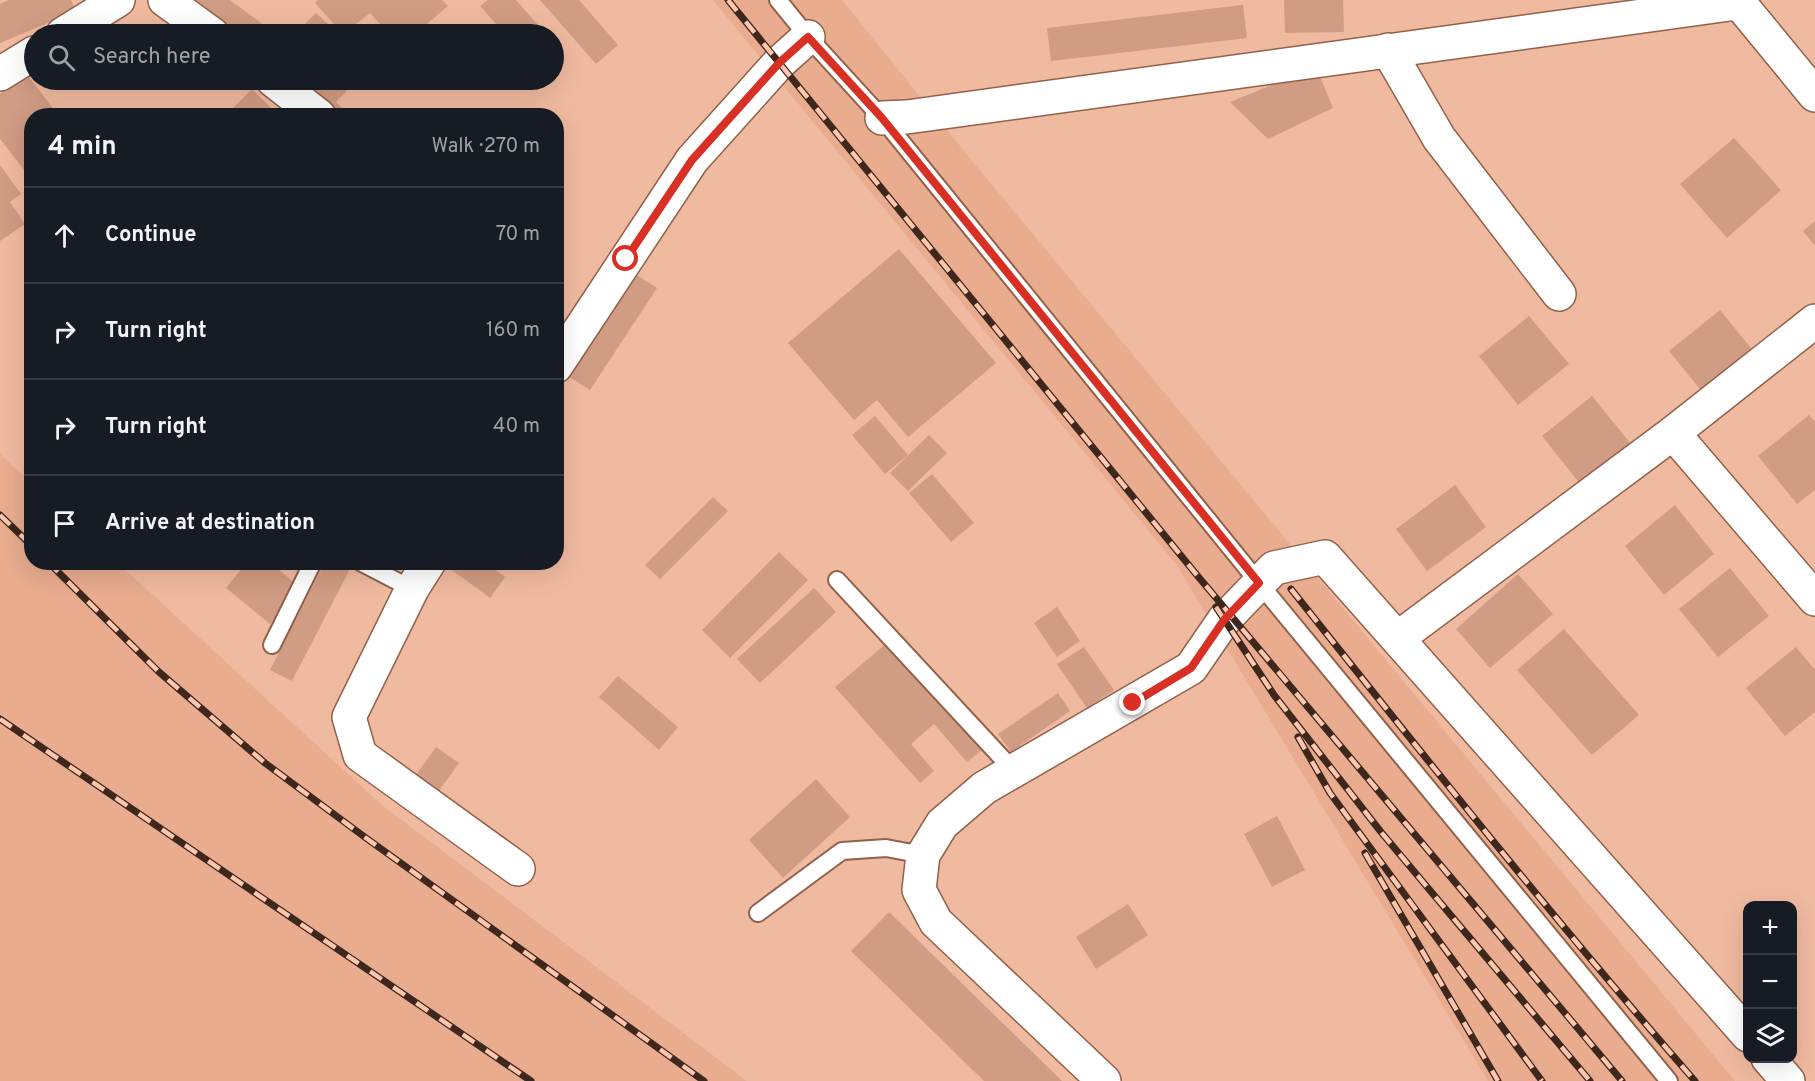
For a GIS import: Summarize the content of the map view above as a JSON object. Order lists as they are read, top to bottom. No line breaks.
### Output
{"page":{"search":"Search here","heading":["4 min","Walk · 270 m"],"list":[["Continue","70 m"],["Turn right","160 m"],["Turn right","40 m"],"Arrive at destination"],"map_buttons":["+","−"]}}
